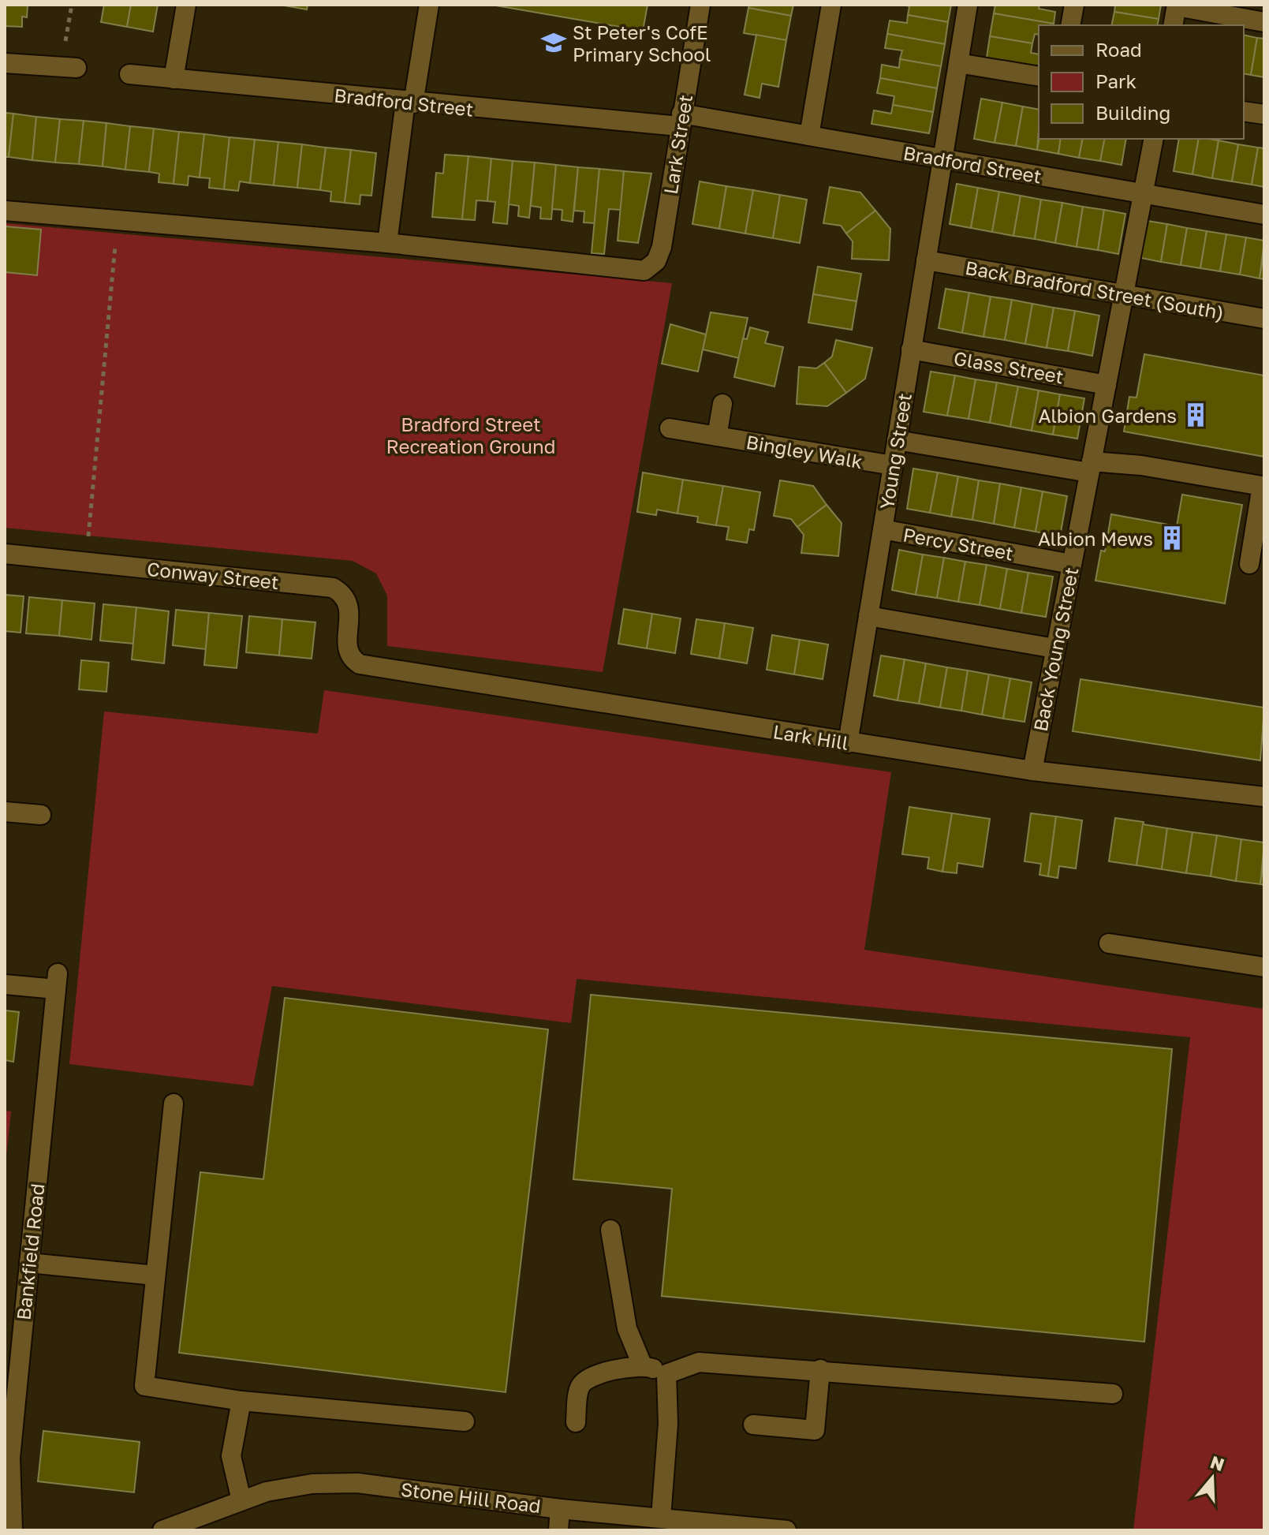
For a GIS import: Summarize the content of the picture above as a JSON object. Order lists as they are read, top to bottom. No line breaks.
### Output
{"streets":{"street":["Bradford Street","Lark Street","Back Bradford Street (South)","Glass Street","Bingley Walk","Young Street","Percy Street","Conway Street","Back Young Street","Lark Hill","Bankfield Road","Stone Hill Road"]},"crossings":[["Bradford Street","Lark Street"],["Bradford Street","Young Street"],["Bradford Street","Back Young Street"],["Back Bradford Street (South)","Young Street"],["Back Bradford Street (South)","Back Young Street"],["Glass Street","Young Street"],["Glass Street","Back Young Street"],["Bingley Walk","Young Street"],["Young Street","Percy Street"],["Young Street","Lark Hill"],["Percy Street","Back Young Street"],["Conway Street","Lark Hill"],["Back Young Street","Lark Hill"]],"parks":["Bradford Street Recreation Ground"],"places":{"school or university":["St Peter's CofE Primary School"],"building":["Albion Gardens","Albion Mews"]},"legend":["Road","Park","Building"],"north":"top"}
